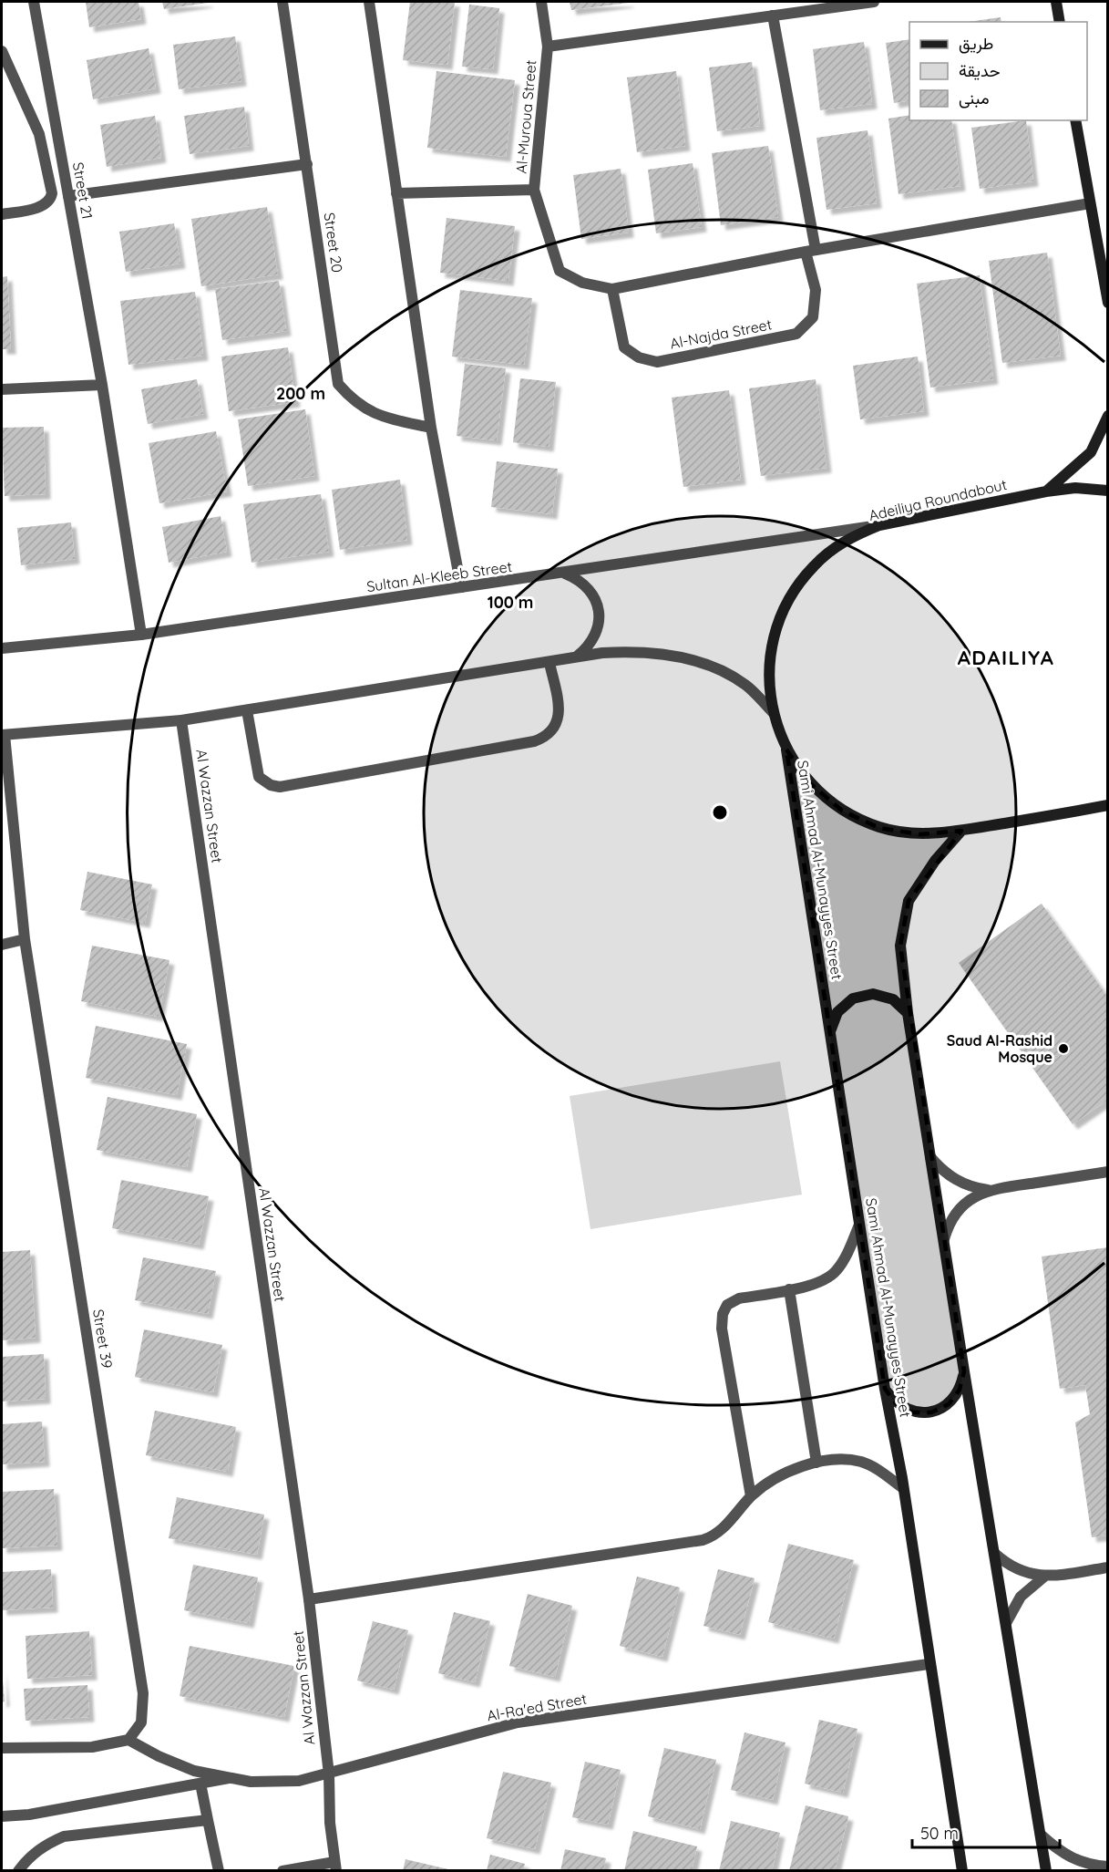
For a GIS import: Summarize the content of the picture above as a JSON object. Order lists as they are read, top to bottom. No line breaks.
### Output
{"streets":{"main road":["Adeiliya Roundabout","Sami Ahmad Al-Munayyes Street"],"street":["Al-Muroua Street","Street 21","Street 20","Al-Najda Street","Sultan Al-Kleeb Street","Al Wazzan Street","Street 39","Al-Ra'ed Street"]},"crossings":[["Al-Muroua Street","Al-Najda Street"],["Street 21","Sultan Al-Kleeb Street"],["Adeiliya Roundabout","Sultan Al-Kleeb Street"],["Adeiliya Roundabout","Sami Ahmad Al-Munayyes Street"],["Al Wazzan Street","Al-Ra'ed Street"],["Sami Ahmad Al-Munayyes Street","Al-Ra'ed Street"],["Street 39","Al-Ra'ed Street"]],"districts":["ADAILIYA"],"places":["Saud Al-Rashid Mosque"],"legend":["طريق","حديقة","مبنى"],"scale_bar":"50 m","rings":["200 m","100 m"]}
